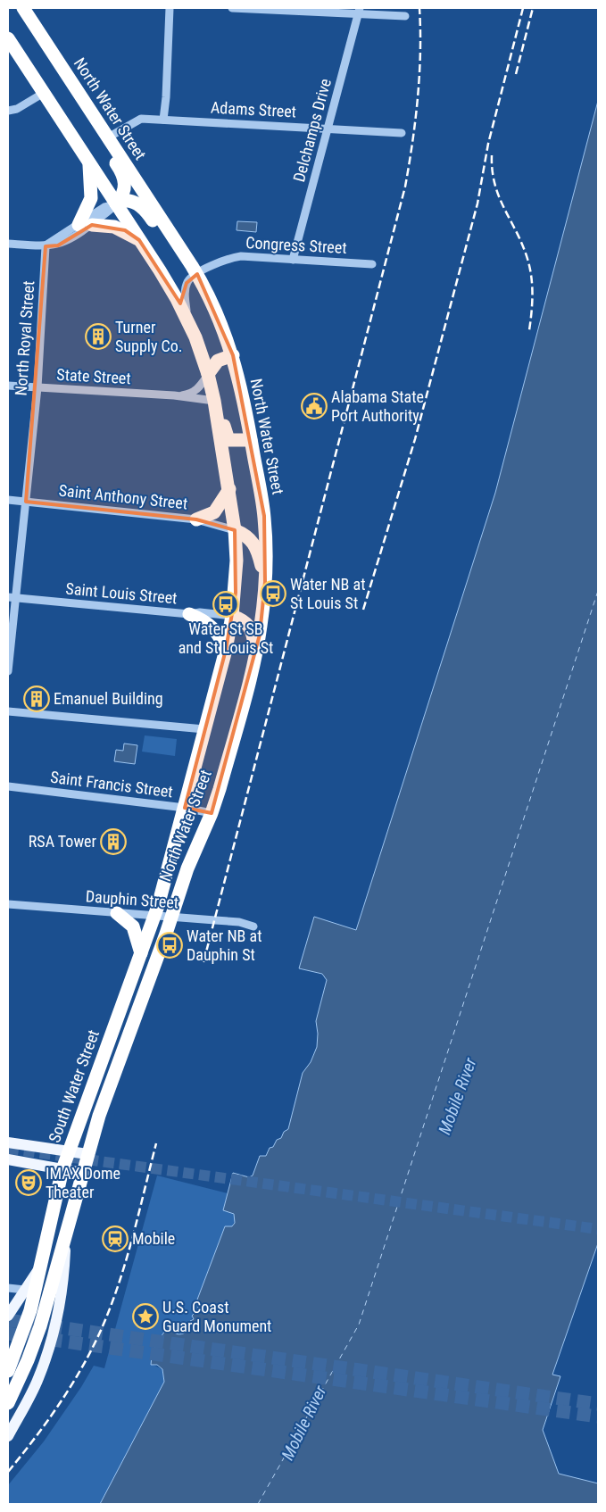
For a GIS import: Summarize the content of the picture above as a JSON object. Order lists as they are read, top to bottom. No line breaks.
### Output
{"streets":{"highway":["North Water Street","South Water Street"],"street":["Adams Street","Delchamps Drive","Congress Street","North Royal Street","State Street","Saint Anthony Street","Saint Louis Street","Saint Francis Street","Dauphin Street"]},"crossings":[["North Water Street","Adams Street"],["North Water Street","Congress Street"],["North Water Street","State Street"],["North Water Street","Saint Anthony Street"],["North Water Street","Saint Louis Street"],["North Water Street","Saint Francis Street"],["North Water Street","Dauphin Street"],["North Water Street","South Water Street"],["Adams Street","Delchamps Drive"],["Delchamps Drive","Congress Street"],["North Royal Street","State Street"],["North Royal Street","Saint Anthony Street"],["North Royal Street","Saint Louis Street"],["Dauphin Street","South Water Street"]],"water":["Mobile River"],"places":{"building":["Turner Supply Co.","Emanuel Building","RSA Tower"],"public building":["Alabama State Port Authority"],"bus stop":["Water NB at St Louis St","Water St SB and St Louis St","Water NB at Dauphin St"],"theatre":["IMAX Dome Theater"],"station":["Mobile"],"place":["U.S. Coast Guard Monument"]}}
